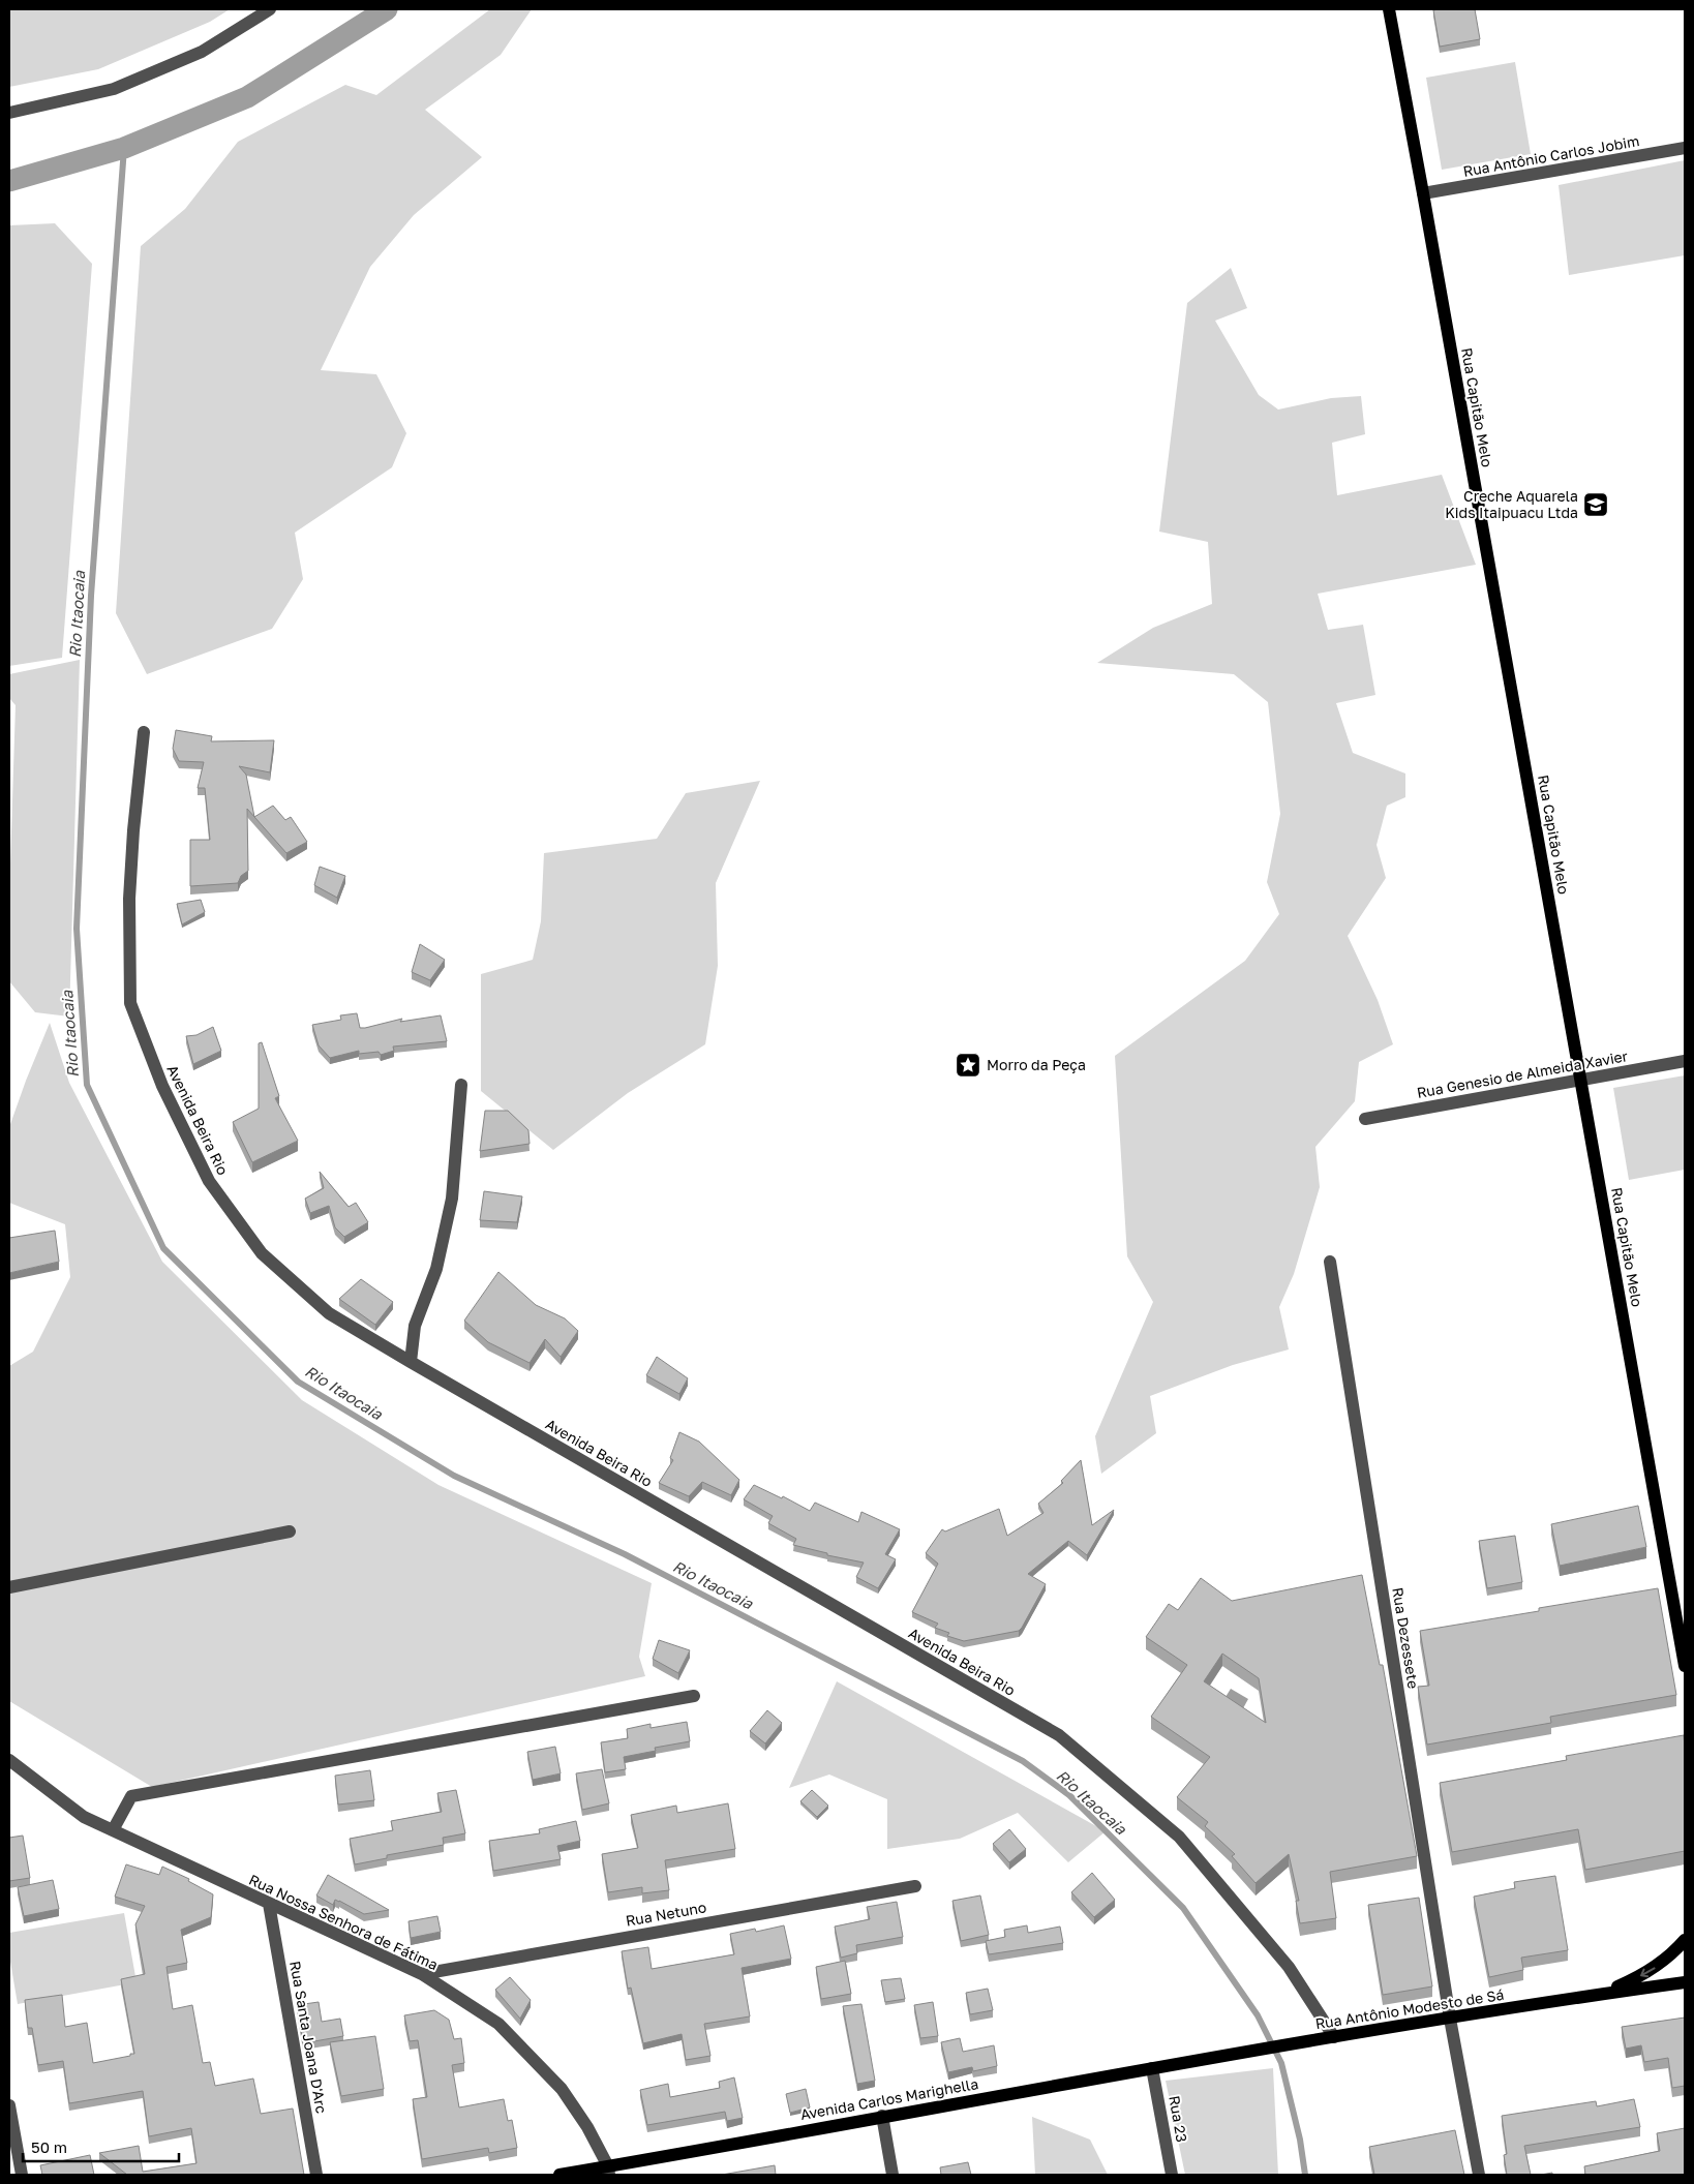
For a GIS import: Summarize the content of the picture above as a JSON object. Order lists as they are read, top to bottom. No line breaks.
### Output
{"streets":{"main road":["Rua Capitão Melo","Rua Antônio Modesto de Sá","Avenida Carlos Marighella"],"street":["Rua Antônio Carlos Jobim","Rua Genesio de Almeida Xavier","Avenida Beira Rio","Rua Dezessete","Rua Netuno","Rua Nossa Senhora de Fátima","Rua Santa Joana D'Arc","Rua 23"]},"crossings":[["Rua Antônio Carlos Jobim","Rua Capitão Melo"],["Rua Capitão Melo","Rua Genesio de Almeida Xavier"],["Avenida Beira Rio","Rua Antônio Modesto de Sá"],["Rua Dezessete","Rua Antônio Modesto de Sá"],["Rua Netuno","Rua Nossa Senhora de Fátima"],["Rua Nossa Senhora de Fátima","Rua Santa Joana D'Arc"],["Rua Nossa Senhora de Fátima","Avenida Carlos Marighella"],["Rua Antônio Modesto de Sá","Avenida Carlos Marighella"],["Avenida Carlos Marighella","Rua 23"]],"water":["Rio Itaocaia"],"places":{"school or university":["Creche Aquarela Kids Itaipuacu Ltda"],"place":["Morro da Peça"]},"scale_bar":"50 m"}
